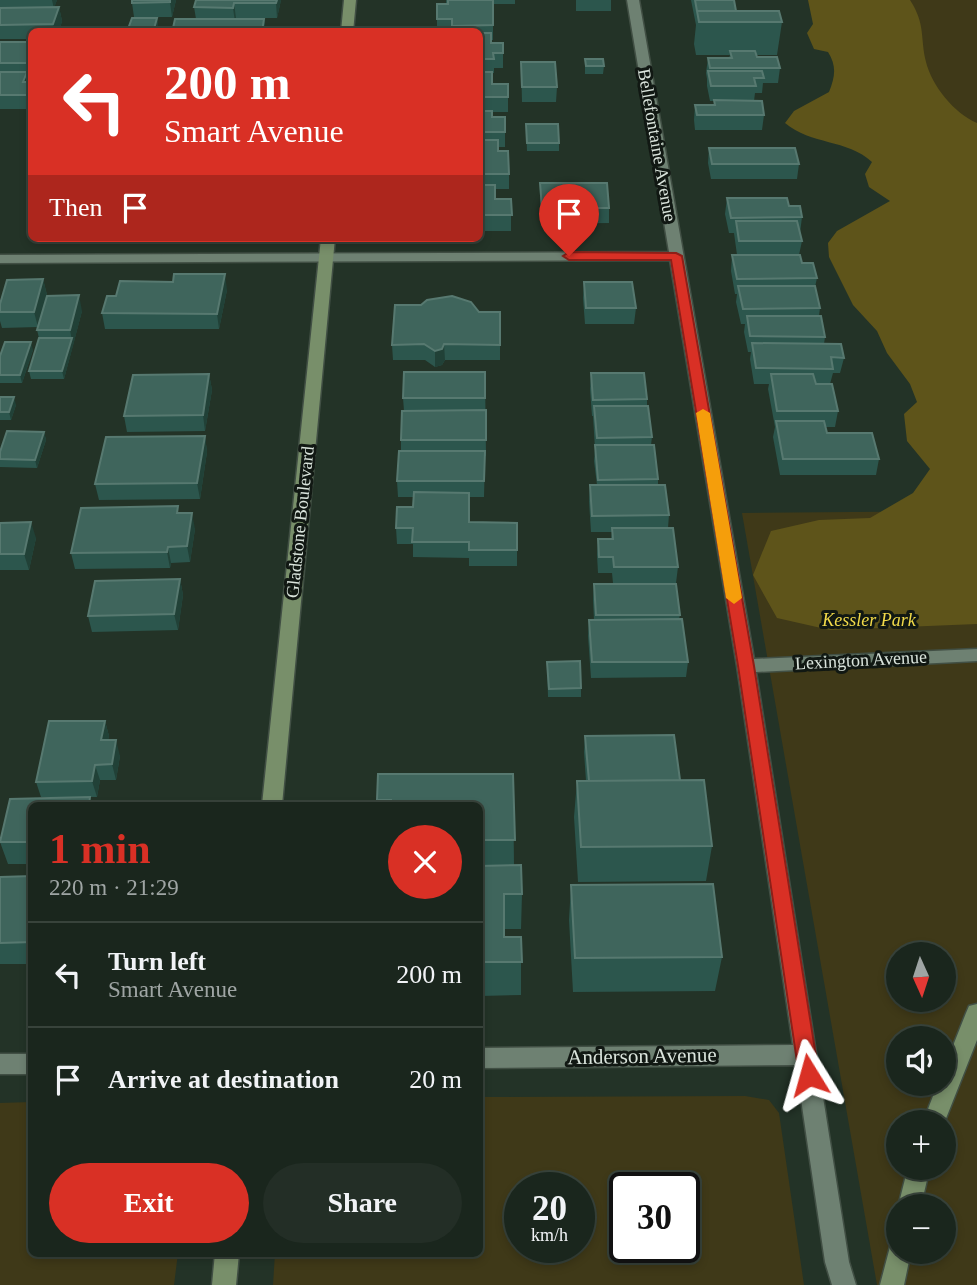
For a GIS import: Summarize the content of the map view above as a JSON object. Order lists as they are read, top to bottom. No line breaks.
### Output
{"streets":{"street":["Bellefontaine Avenue","Gladstone Boulevard","Lexington Avenue","Anderson Avenue"]},"crossings":[["Bellefontaine Avenue","Lexington Avenue"],["Bellefontaine Avenue","Anderson Avenue"]],"parks":["Kessler Park"],"north":"bottom","page":{"turn":["200 m","Smart Avenue"],"then":"Then","heading":["1 min","220 m · 21:29"],"list":[{"name":"Turn left","note":"Smart Avenue","value":"200 m"},{"name":"Arrive at destination","value":"20 m"}],"map_buttons":["+","−"],"buttons":["Exit","Share"],"speed":"20 km/h","limit":"30"}}
